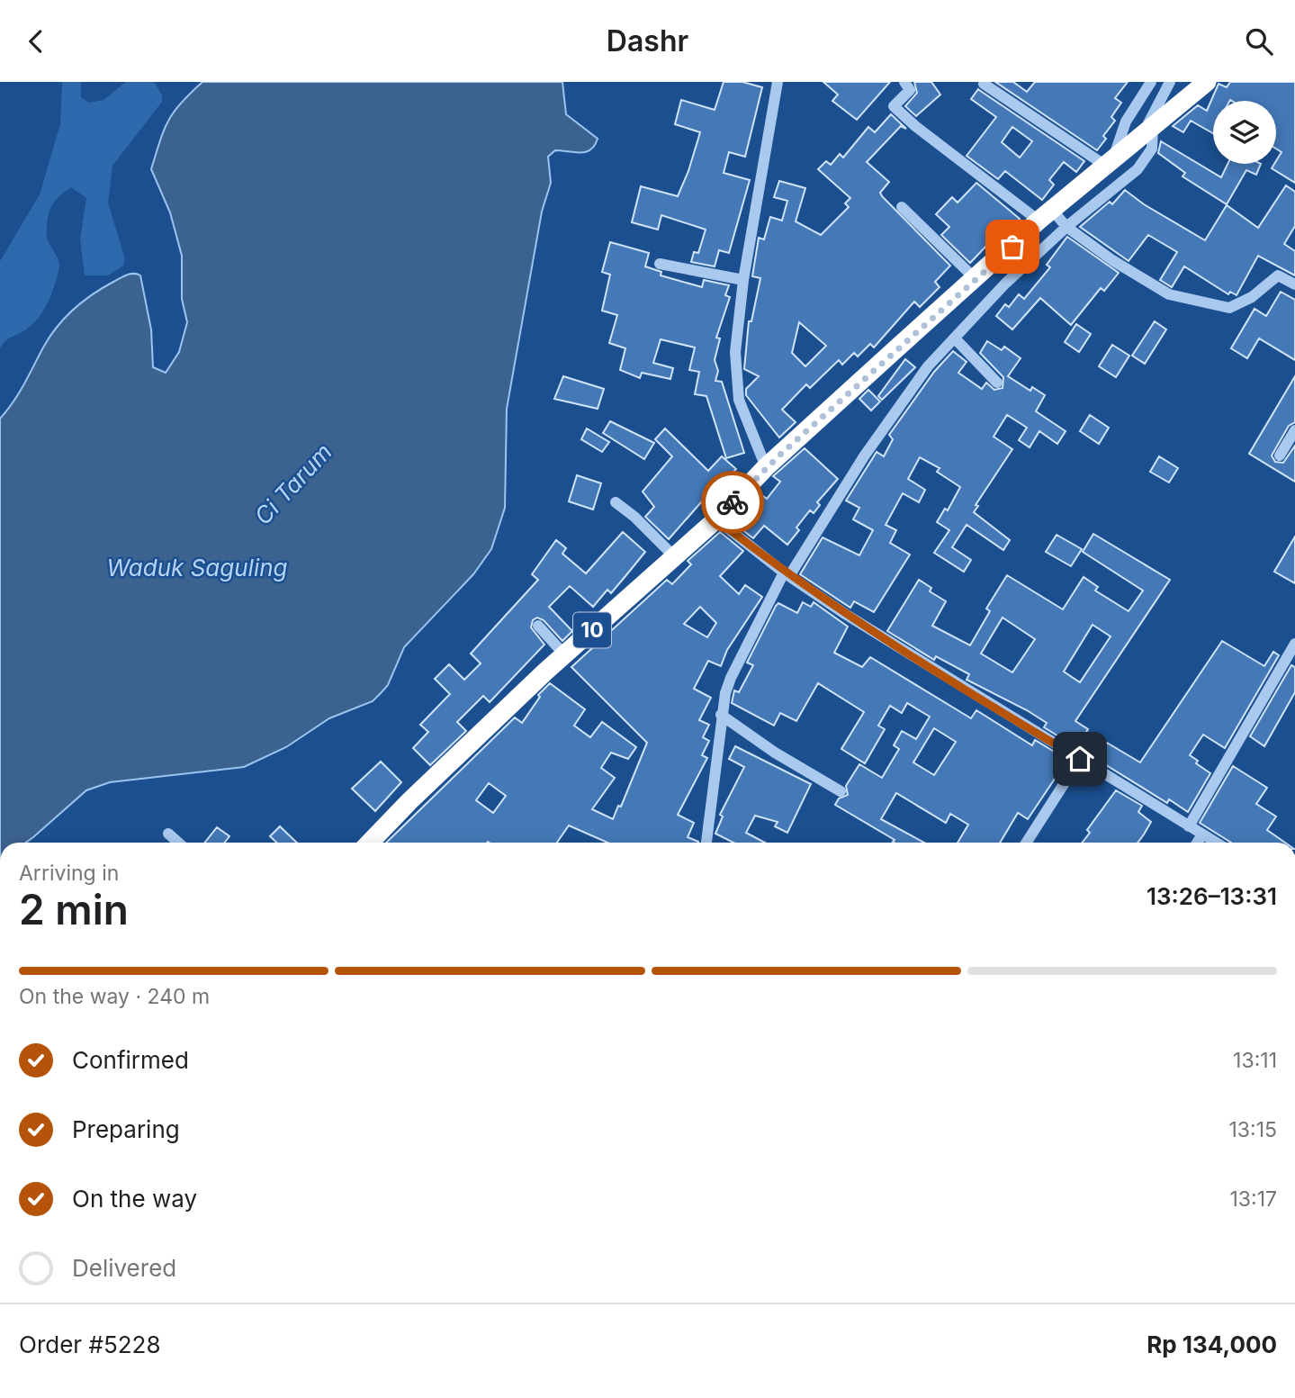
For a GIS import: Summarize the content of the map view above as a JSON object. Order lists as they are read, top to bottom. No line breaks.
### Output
{"streets":{"highway":["10"]},"water":["Ci Tarum","Waduk Saguling"],"page":{"header":"Dashr","heading":["2 min","Arriving in","13:26–13:31"],"panel":["Order #5228","Rp 134,000"],"bar":"On the way · 240 m","list":[["Confirmed","13:11"],["Preparing","13:15"],["On the way","13:17"],"Delivered"]}}
